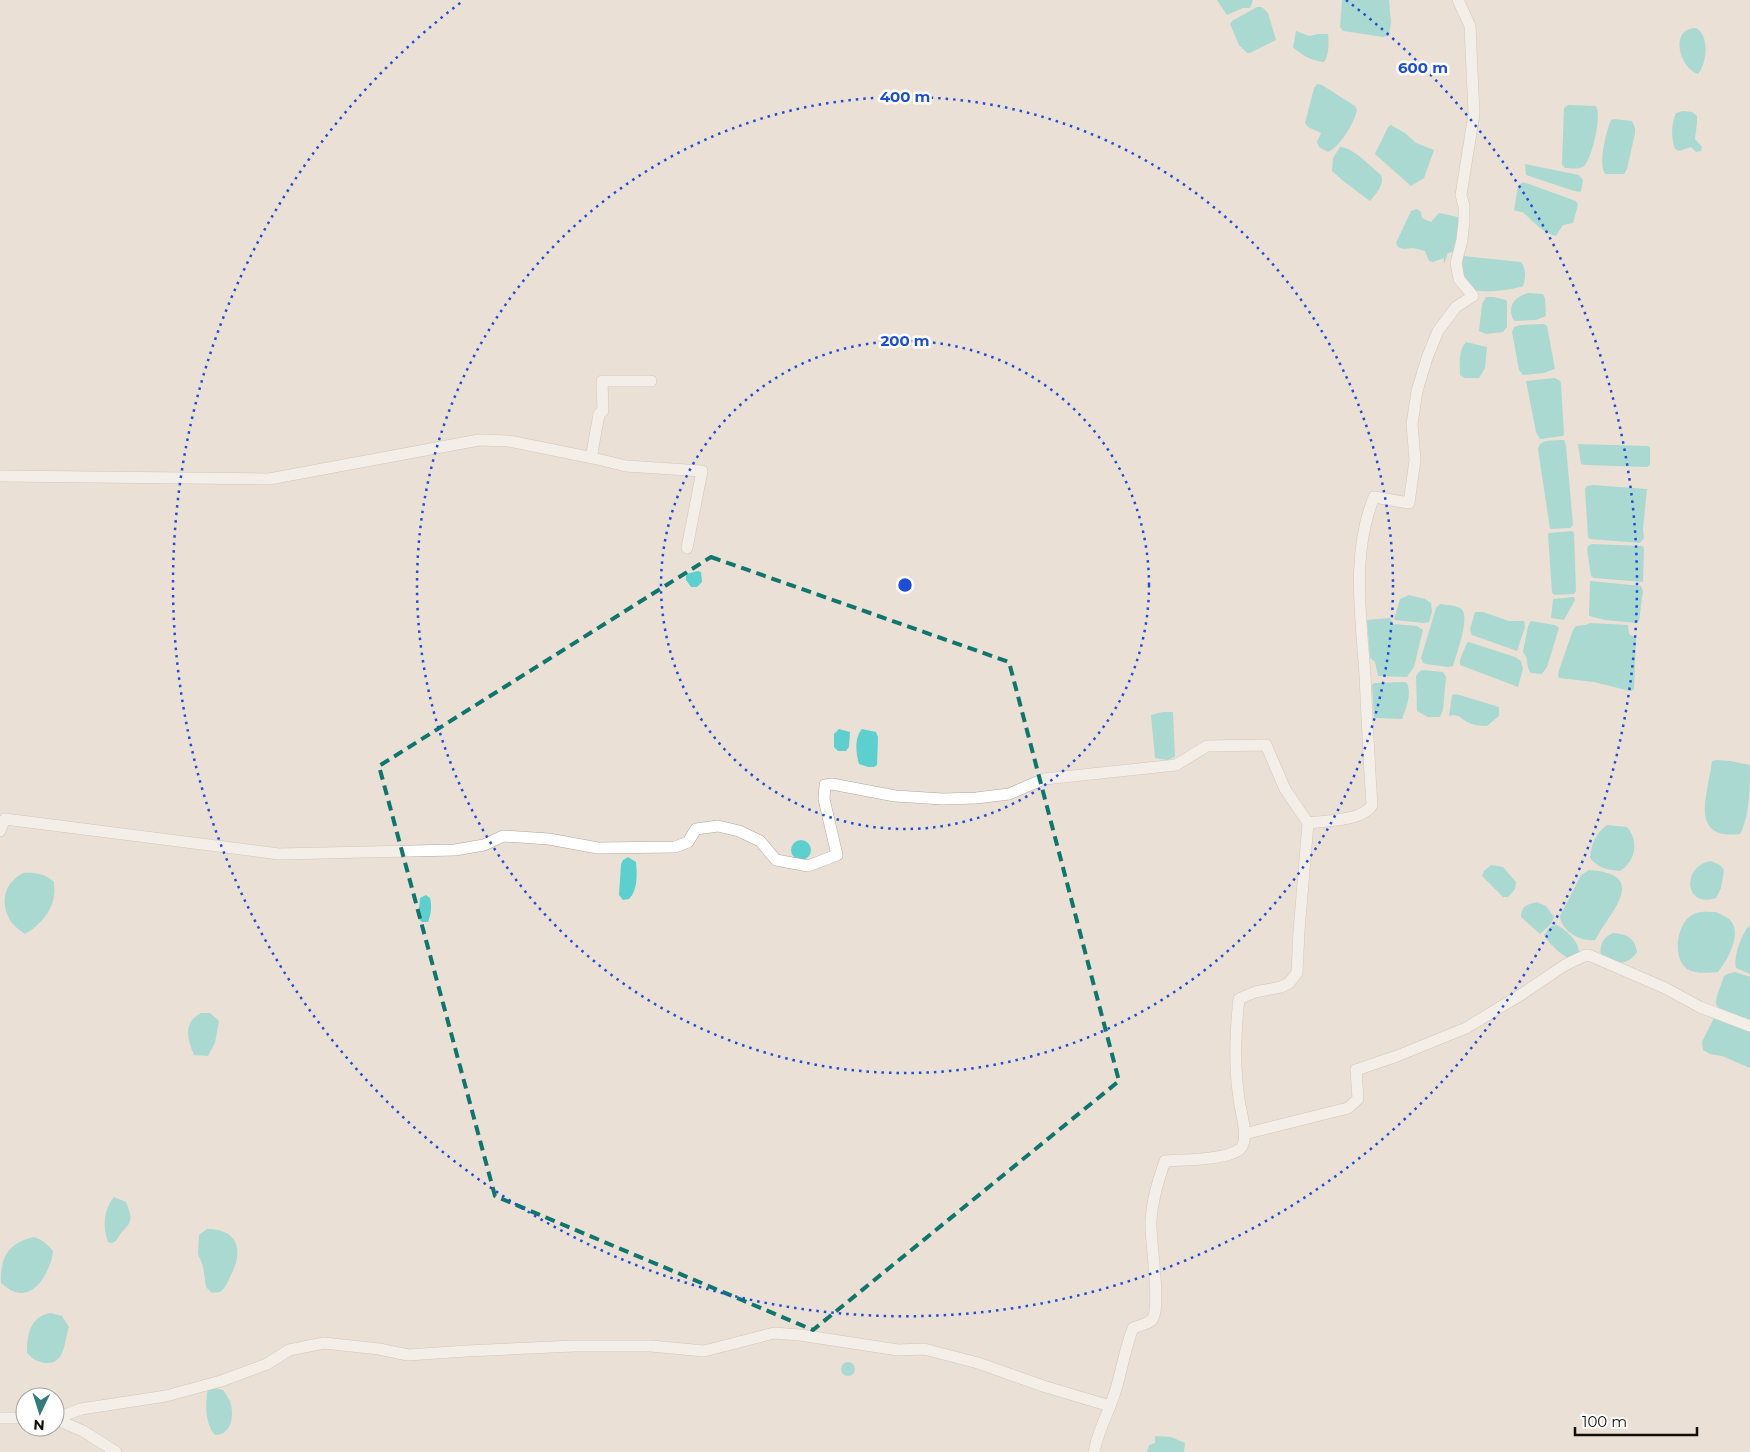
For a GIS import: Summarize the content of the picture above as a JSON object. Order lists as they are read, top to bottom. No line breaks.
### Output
{"scale_bar":"100 m","north":"bottom","rings":["600 m","400 m","200 m"]}
